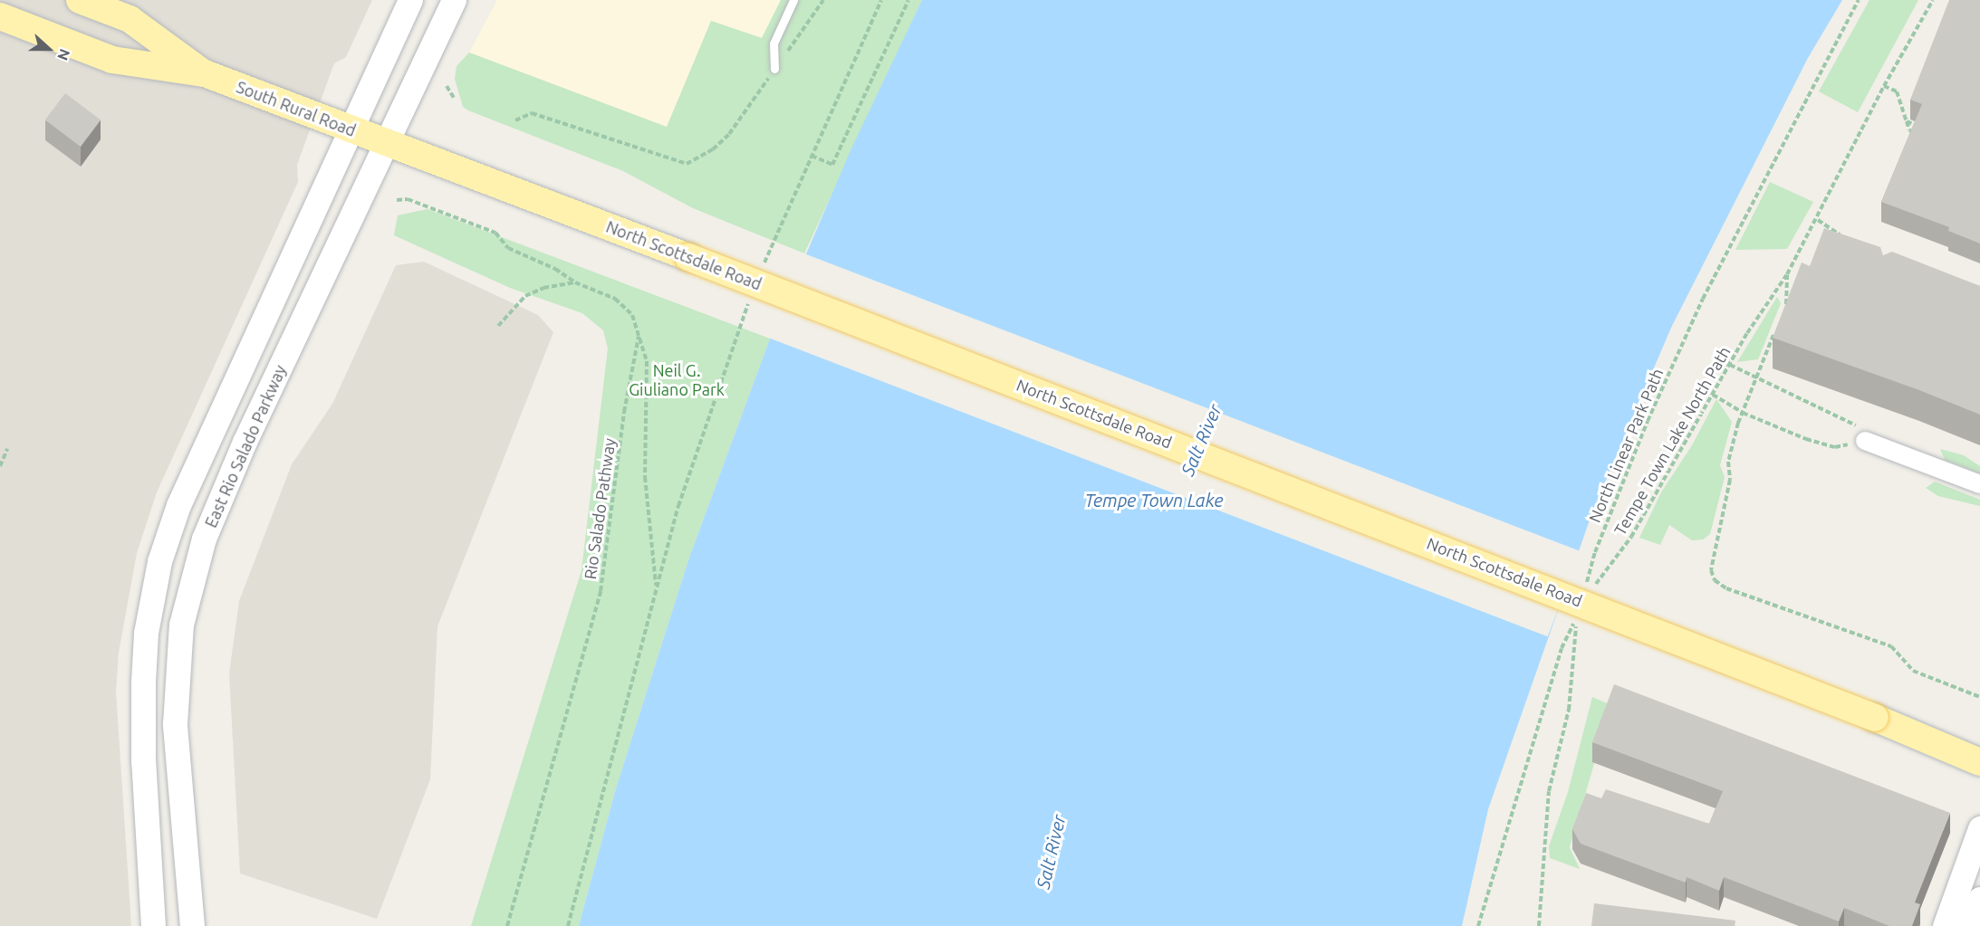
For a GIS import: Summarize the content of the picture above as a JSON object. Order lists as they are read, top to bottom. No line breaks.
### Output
{"streets":{"main road":["South Rural Road","North Scottsdale Road","East Rio Salado Parkway"],"path":["Tempe Town Lake North Path","North Linear Park Path","Rio Salado Pathway"]},"crossings":[["South Rural Road","North Scottsdale Road"],["South Rural Road","East Rio Salado Parkway"],["North Scottsdale Road","East Rio Salado Parkway"]],"water":["Salt River","Tempe Town Lake"],"parks":["Neil G. Giuliano Park"],"north":"right"}
